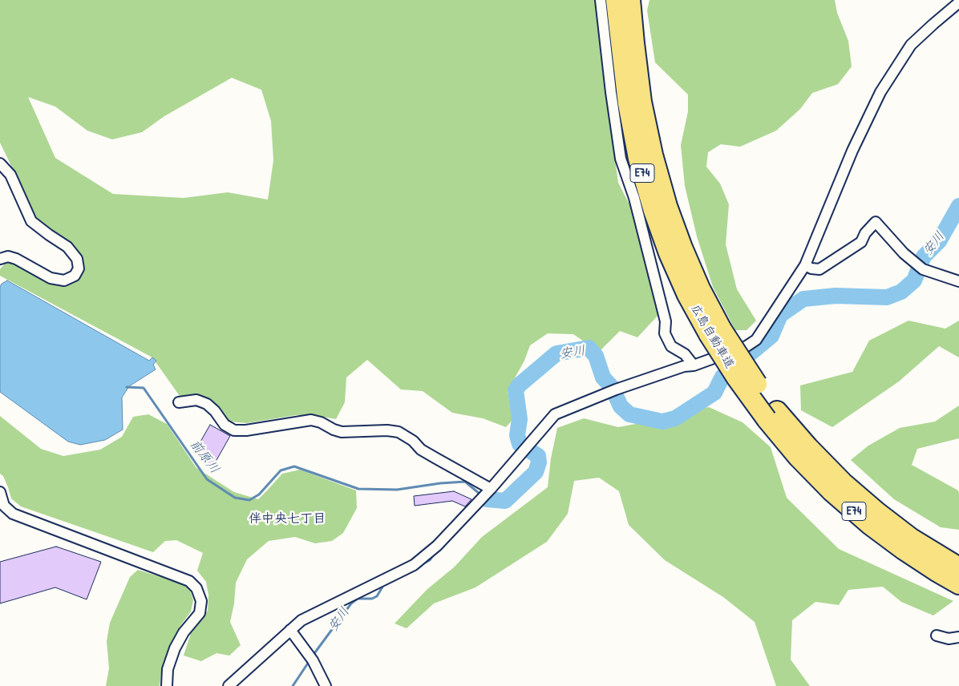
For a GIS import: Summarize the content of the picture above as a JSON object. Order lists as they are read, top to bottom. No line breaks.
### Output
{"streets":{"highway":["E74","広島自動車道"]},"districts":["伴中央七丁目"],"water":["安川","前原川"]}
